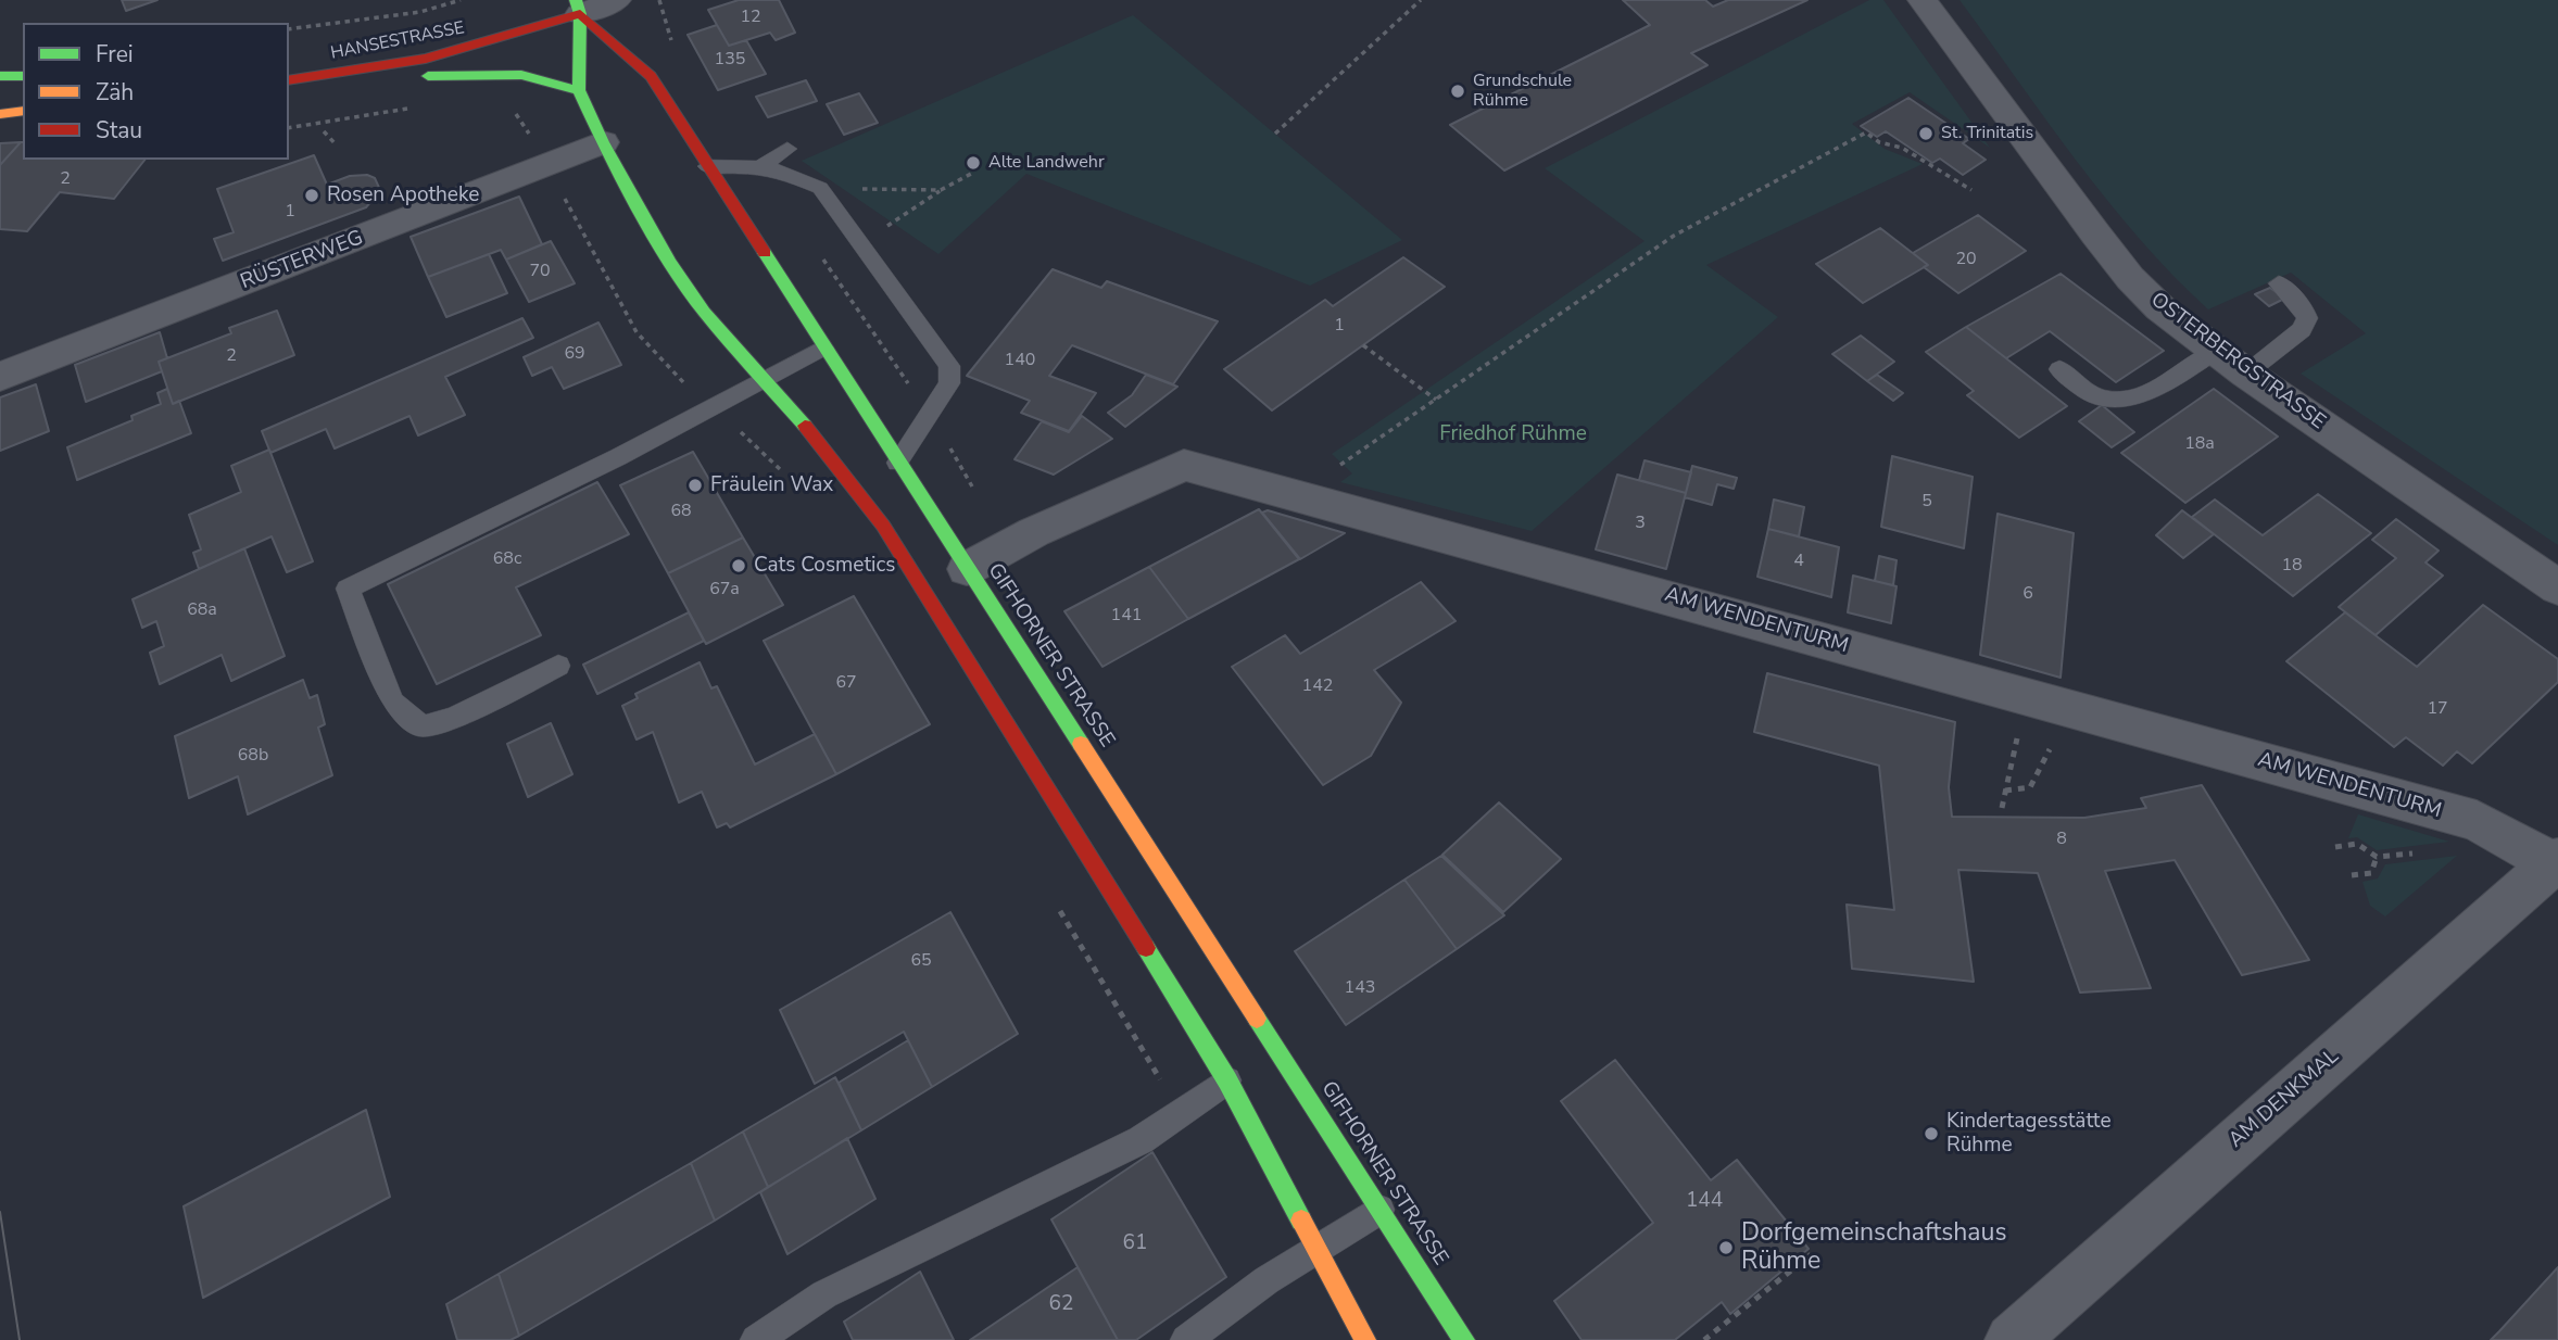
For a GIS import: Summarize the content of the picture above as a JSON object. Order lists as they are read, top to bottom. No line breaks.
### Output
{"streets":{"main road":["HANSESTRASSE","GIFHORNER STRASSE"],"street":["RÜSTERWEG","OSTERBERGSTRASSE","AM WENDENTURM","AM DENKMAL"]},"crossings":[["HANSESTRASSE","GIFHORNER STRASSE"],["AM WENDENTURM","GIFHORNER STRASSE"],["AM WENDENTURM","AM DENKMAL"]],"parks":["Friedhof Rühme"],"places":["Grundschule Rühme","St. Trinitatis","Alte Landwehr","Rosen Apotheke","Fräulein Wax","Cats Cosmetics","Kindertagesstätte Rühme","Dorfgemeinschaftshaus Rühme"],"house_numbers":["12","135","2","1","20","70","1","69","2","140","18a","5","68","3","68c","4","18","67a","6","68a","141","67","142","17","68b","8","65","143","144","61","62"],"legend":["Frei","Zäh","Stau"]}
